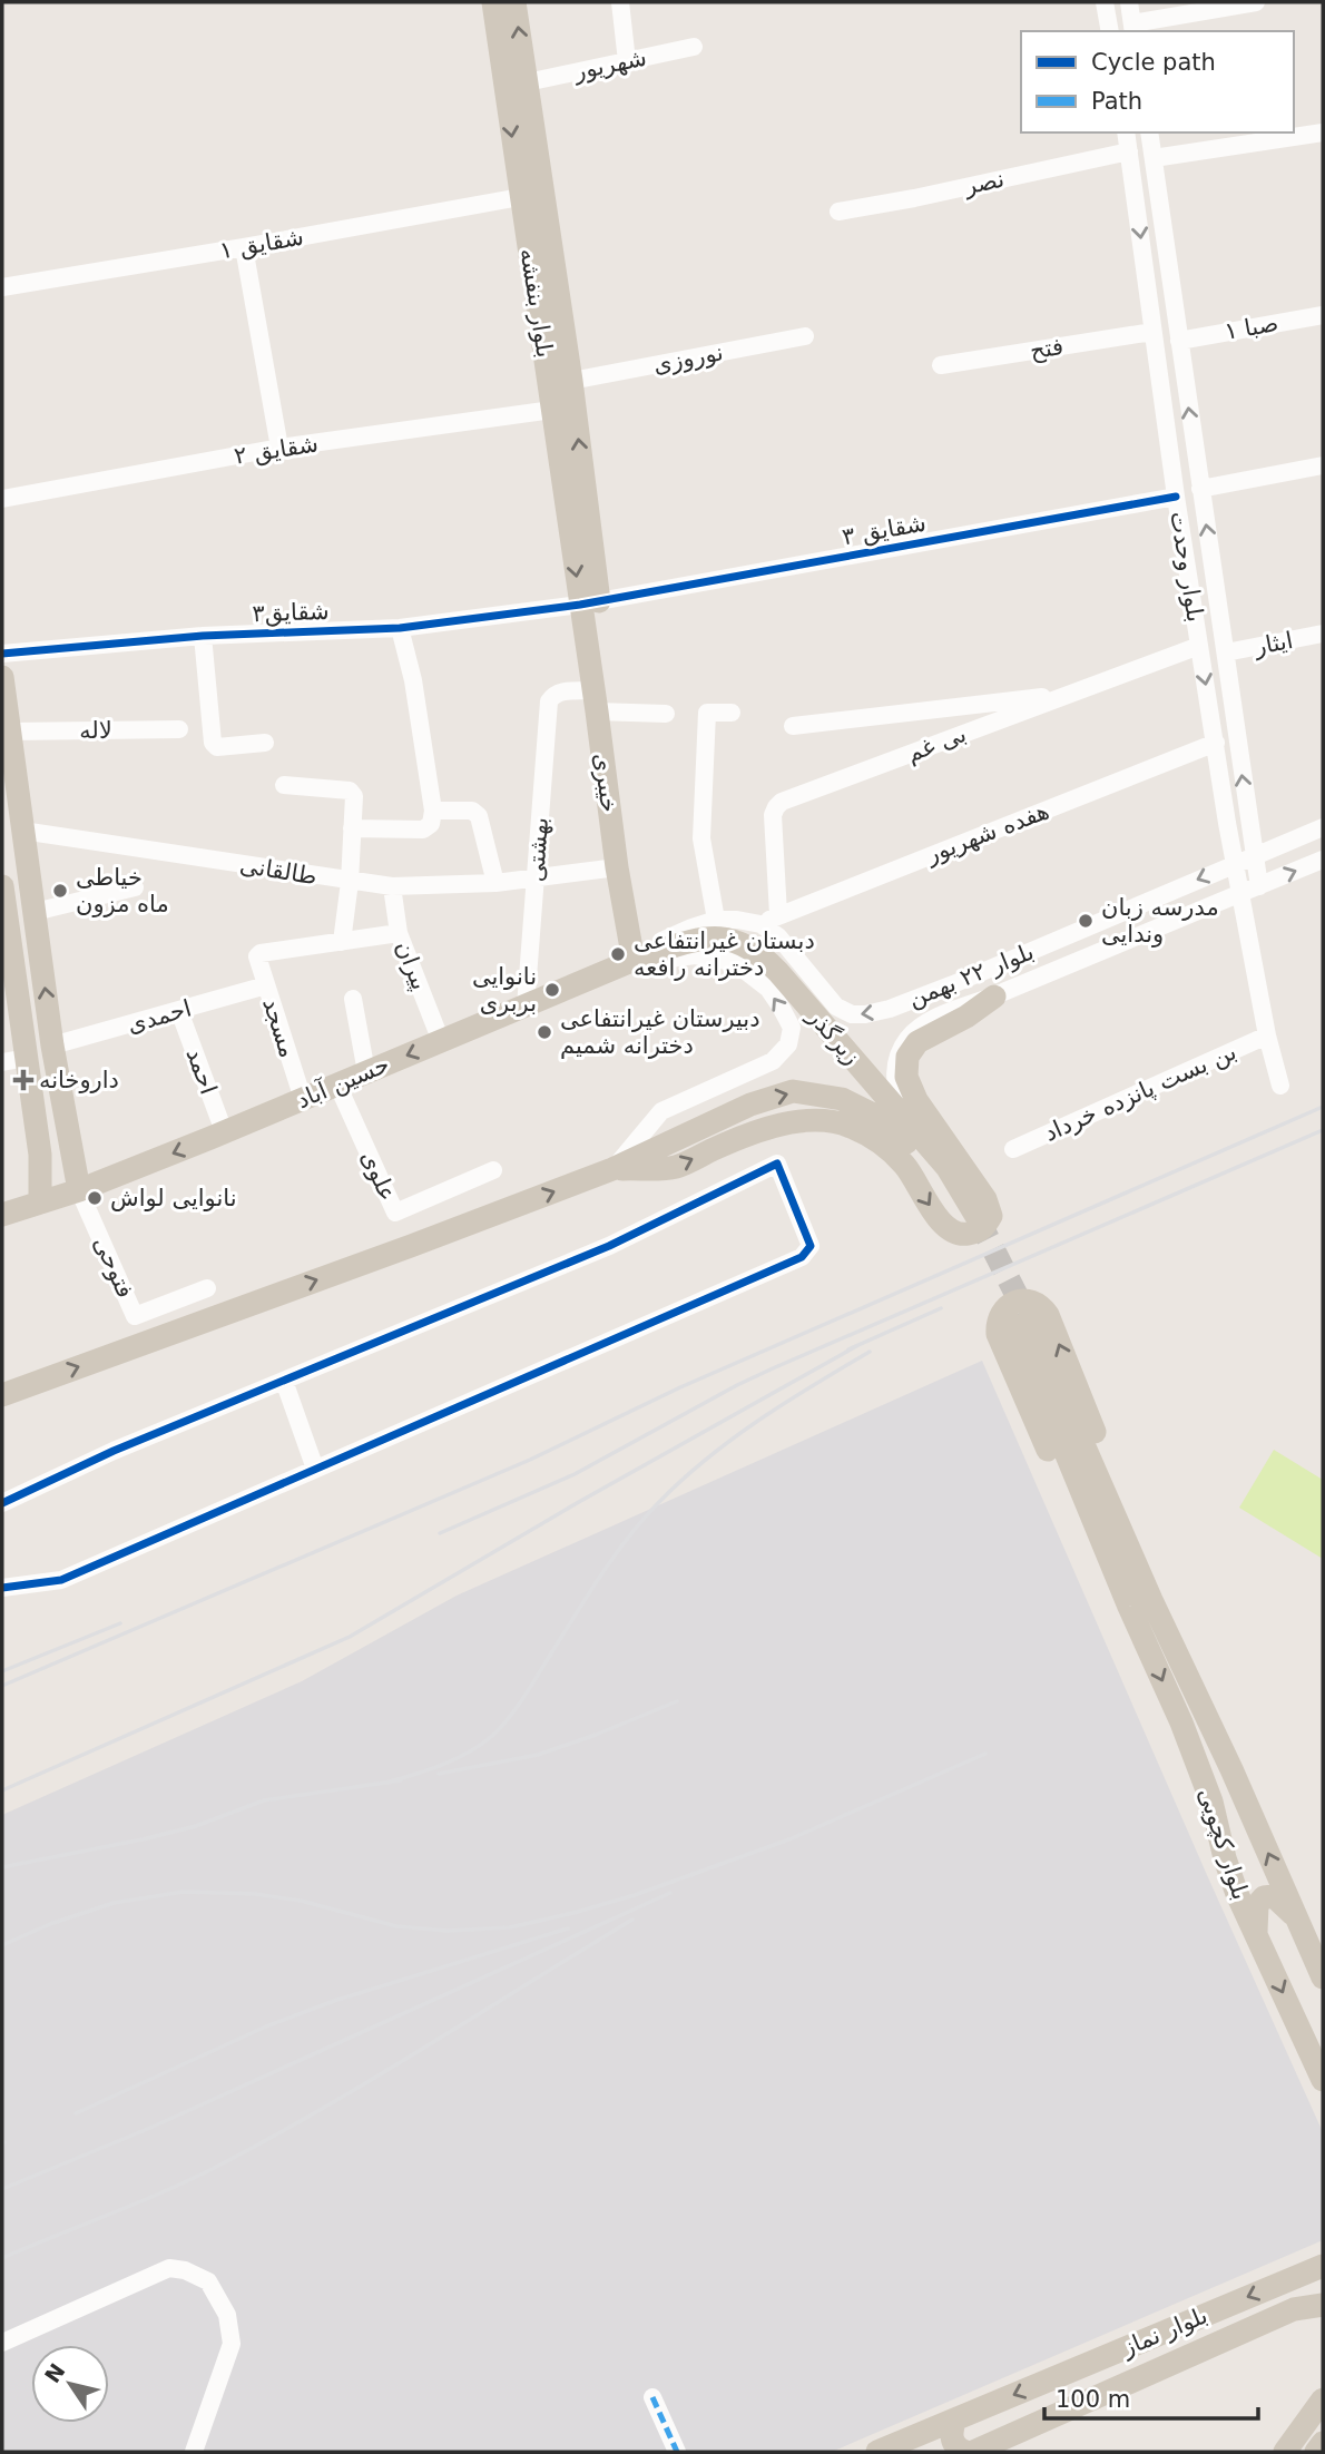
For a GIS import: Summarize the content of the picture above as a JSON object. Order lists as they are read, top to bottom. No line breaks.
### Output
{"streets":{"main road":["بلوار بنفشه","خیبری","زیرگذر","حسین آباد","بلوار کچویی","بلوار نماز"],"street":["شهریور","نصر","شقایق ۱","صبا ۱","فتح","نوروزی","شقایق ۲","شقایق ۳","بلوار وحدت","شقایق۳","ایثار","لاله","بی غم","هفده شهریور","بهشتی","طالقانی","پیران","بلوار ۲۲ بهمن","احمدی","مسجد","احمد","بن بست پانزده خرداد","علوی","فتوحی"]},"crossings":[["شهریور","بلوار بنفشه"],["نصر","بلوار وحدت"],["شقایق ۱","بلوار بنفشه"],["بلوار بنفشه","نوروزی"],["بلوار بنفشه","شقایق ۲"],["بلوار بنفشه","شقایق ۳"],["بلوار بنفشه","شقایق۳"],["بلوار بنفشه","خیبری"],["صبا ۱","بلوار وحدت"],["فتح","بلوار وحدت"],["شقایق ۳","بلوار وحدت"],["شقایق ۳","شقایق۳"],["شقایق ۳","خیبری"],["بلوار وحدت","ایثار"],["بلوار وحدت","بی غم"],["بلوار وحدت","هفده شهریور"],["بلوار وحدت","بلوار ۲۲ بهمن"],["بلوار وحدت","بن بست پانزده خرداد"],["شقایق۳","خیبری"],["بی غم","هفده شهریور"],["خیبری","بهشتی"],["خیبری","طالقانی"],["خیبری","زیرگذر"],["خیبری","حسین آباد"],["هفده شهریور","بلوار ۲۲ بهمن"],["بهشتی","طالقانی"],["بهشتی","حسین آباد"],["طالقانی","پیران"],["پیران","حسین آباد"],["بلوار ۲۲ بهمن","زیرگذر"],["احمدی","مسجد"],["احمدی","احمد"],["مسجد","حسین آباد"],["زیرگذر","حسین آباد"],["احمد","حسین آباد"],["حسین آباد","علوی"],["حسین آباد","فتوحی"]],"places":{"other":["خیاطی ماه مزون","مدرسه زبان وندایی","دبستان غیرانتفاعی دخترانه رافعه","نانوایی بربری","دبیرستان غیرانتفاعی دخترانه شمیم","نانوایی لواش"],"health":["داروخانه"]},"legend":["Cycle path","Path"],"scale_bar":"100 m","north":"top left"}
